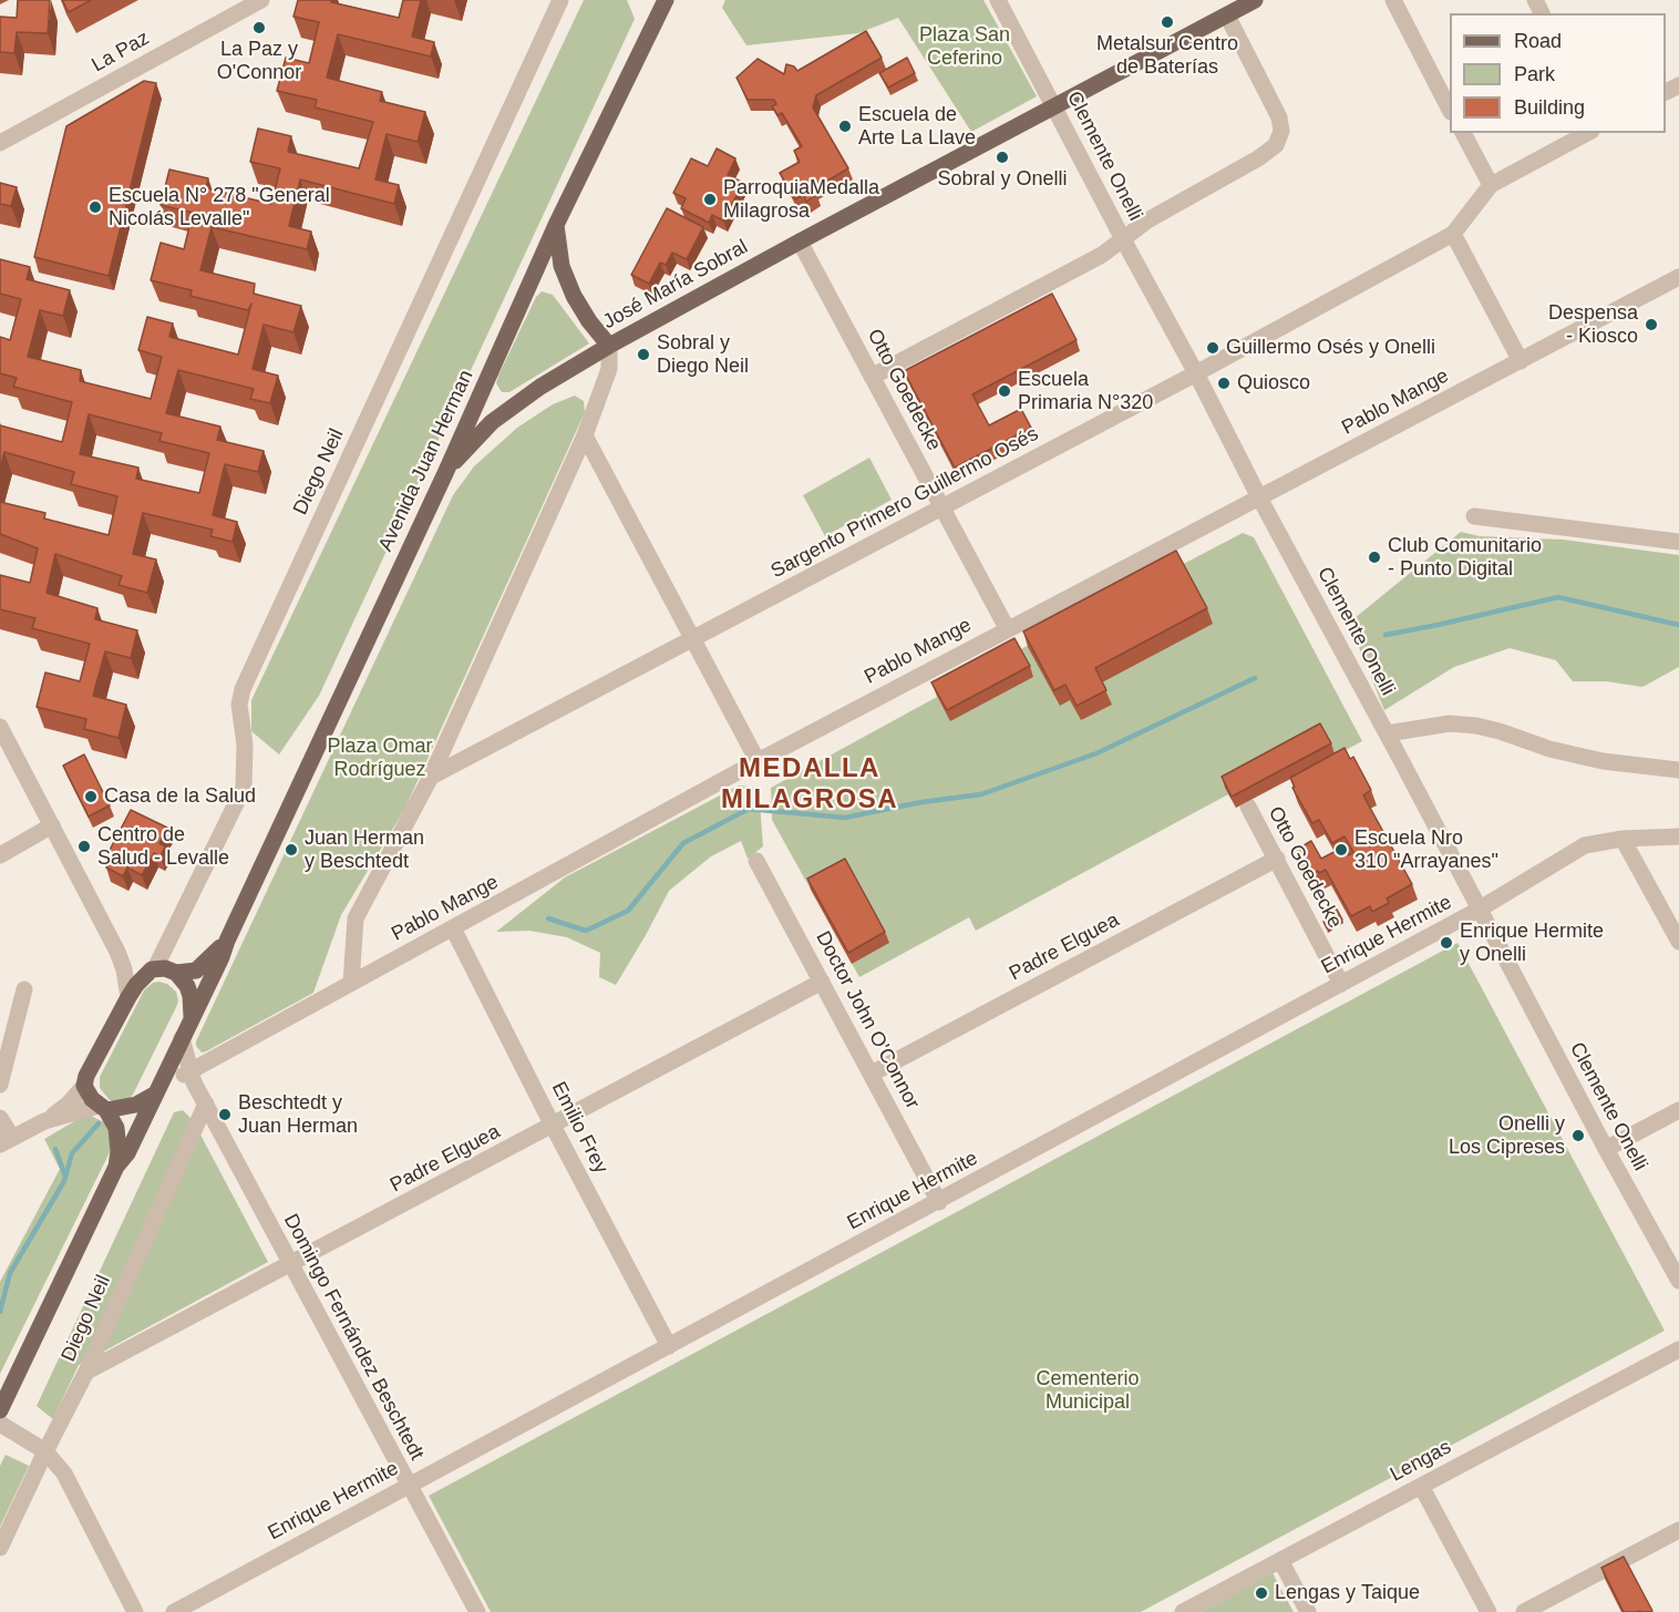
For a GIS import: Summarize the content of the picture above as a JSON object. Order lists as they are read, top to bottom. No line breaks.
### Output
{"streets":{"main road":["José María Sobral","Avenida Juan Herman"],"street":["La Paz","Clemente Onelli","Otto Goedecke","Pablo Mange","Diego Neil","Sargento Primero Guillermo Osés","Enrique Hermite","Padre Elguea","Doctor John O'Connor","Emilio Frey","Domingo Fernández Beschtedt","Lengas"]},"crossings":[["Clemente Onelli","José María Sobral"],["Clemente Onelli","Pablo Mange"],["Clemente Onelli","Sargento Primero Guillermo Osés"],["Clemente Onelli","Enrique Hermite"],["José María Sobral","Otto Goedecke"],["José María Sobral","Avenida Juan Herman"],["Otto Goedecke","Pablo Mange"],["Otto Goedecke","Sargento Primero Guillermo Osés"],["Otto Goedecke","Enrique Hermite"],["Otto Goedecke","Padre Elguea"],["Pablo Mange","Emilio Frey"],["Pablo Mange","Domingo Fernández Beschtedt"],["Avenida Juan Herman","Domingo Fernández Beschtedt"],["Diego Neil","Padre Elguea"],["Diego Neil","Domingo Fernández Beschtedt"],["Enrique Hermite","Doctor John O'Connor"],["Enrique Hermite","Emilio Frey"],["Enrique Hermite","Domingo Fernández Beschtedt"],["Padre Elguea","Doctor John O'Connor"],["Padre Elguea","Emilio Frey"],["Padre Elguea","Domingo Fernández Beschtedt"]],"districts":["MEDALLA MILAGROSA"],"parks":["Plaza San Ceferino","Plaza Omar Rodríguez","Cementerio Municipal"],"places":["Metalsur Centro de Baterías","La Paz y O'Connor","Escuela de Arte La Llave","Sobral y Onelli","ParroquiaMedalla Milagrosa","Escuela N° 278 \"General Nicolás Levalle\"","Despensa - Kiosco","Guillermo Osés y Onelli","Sobral y Diego Neil","Quiosco","Escuela Primaria N°320","Club Comunitario - Punto Digital","Casa de la Salud","Centro de Salud - Levalle","Juan Herman y Beschtedt","Escuela Nro 310 \"Arrayanes\"","Enrique Hermite y Onelli","Beschtedt y Juan Herman","Onelli y Los Cipreses","Lengas y Taique"],"legend":["Road","Park","Building"]}
